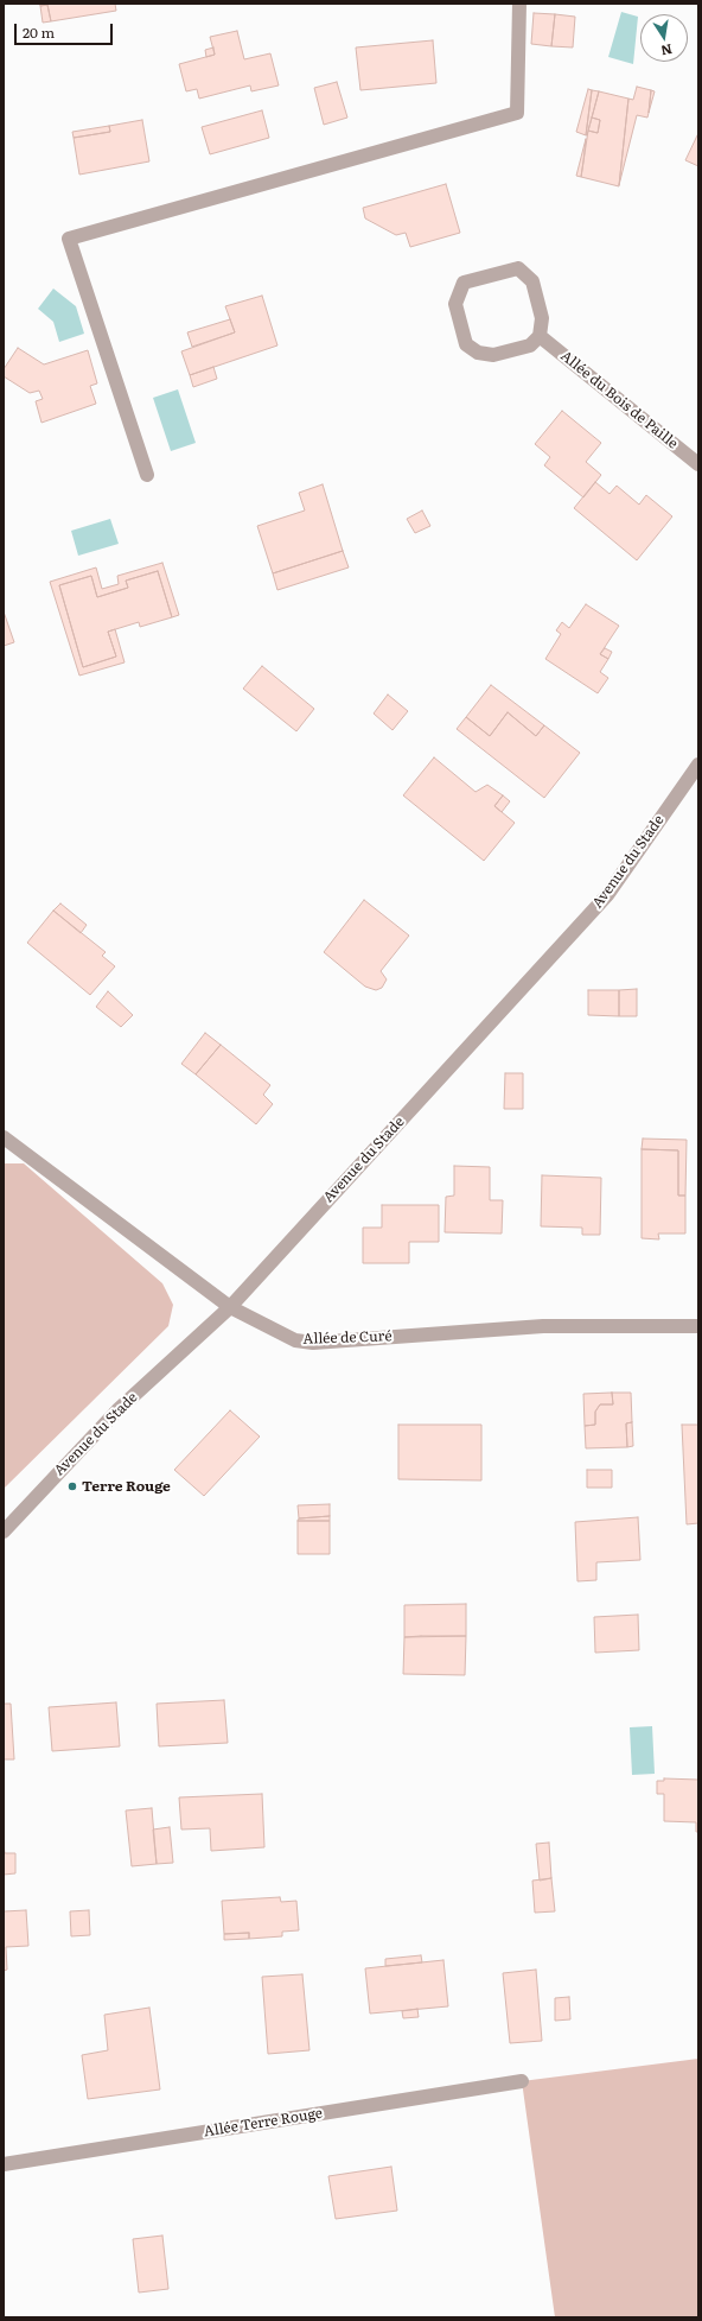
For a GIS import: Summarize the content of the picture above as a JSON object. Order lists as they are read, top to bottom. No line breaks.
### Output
{"streets":{"street":["Allée du Bois de Paille","Avenue du Stade","Allée de Curé","Allée Terre Rouge"]},"crossings":[["Avenue du Stade","Allée de Curé"]],"places":["Terre Rouge"],"scale_bar":"20 m","north":"bottom"}
